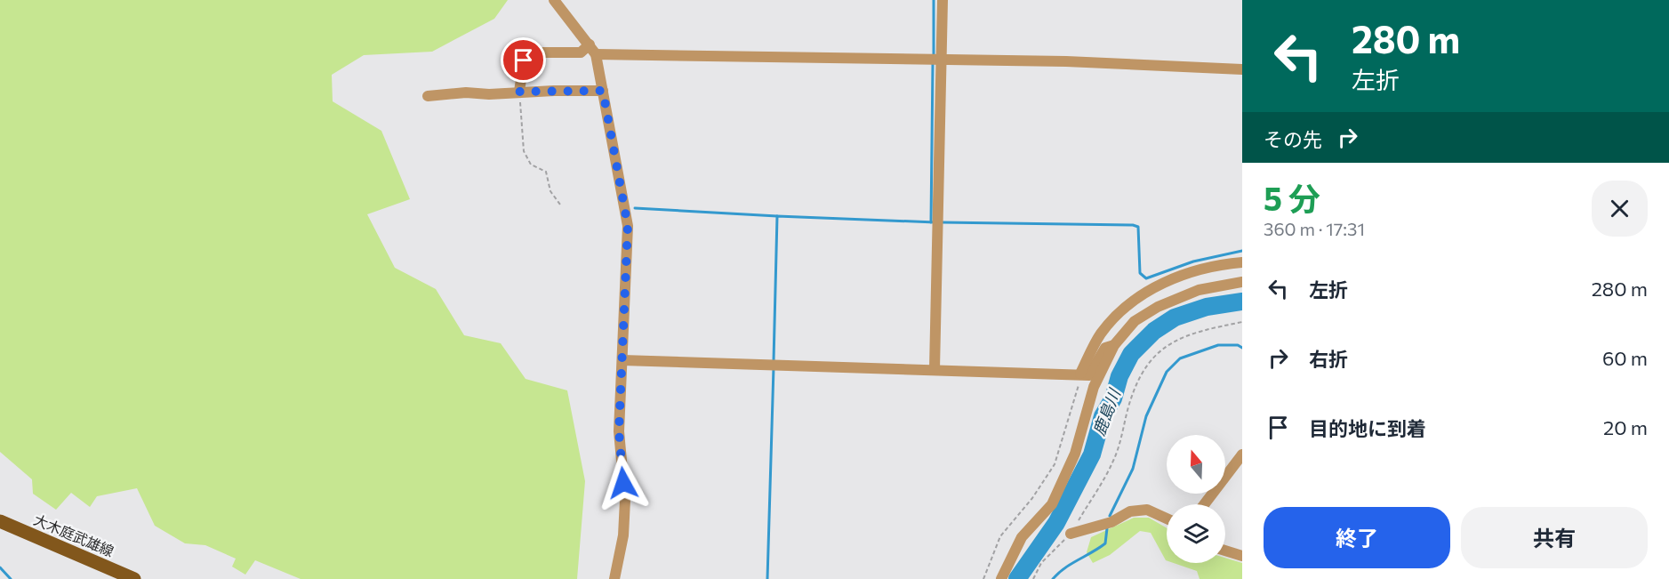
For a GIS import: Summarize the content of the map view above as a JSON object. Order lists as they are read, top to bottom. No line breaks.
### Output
{"streets":{"main road":["大木庭武雄線"]},"water":["鹿島川"],"north":"top","page":{"turn":["280 m","左折"],"then":"その先","heading":["5 分","360 m · 17:31"],"list":[{"name":"左折","value":"280 m"},{"name":"右折","value":"60 m"},{"name":"目的地に到着","value":"20 m"}],"buttons":["終了","共有"]}}
